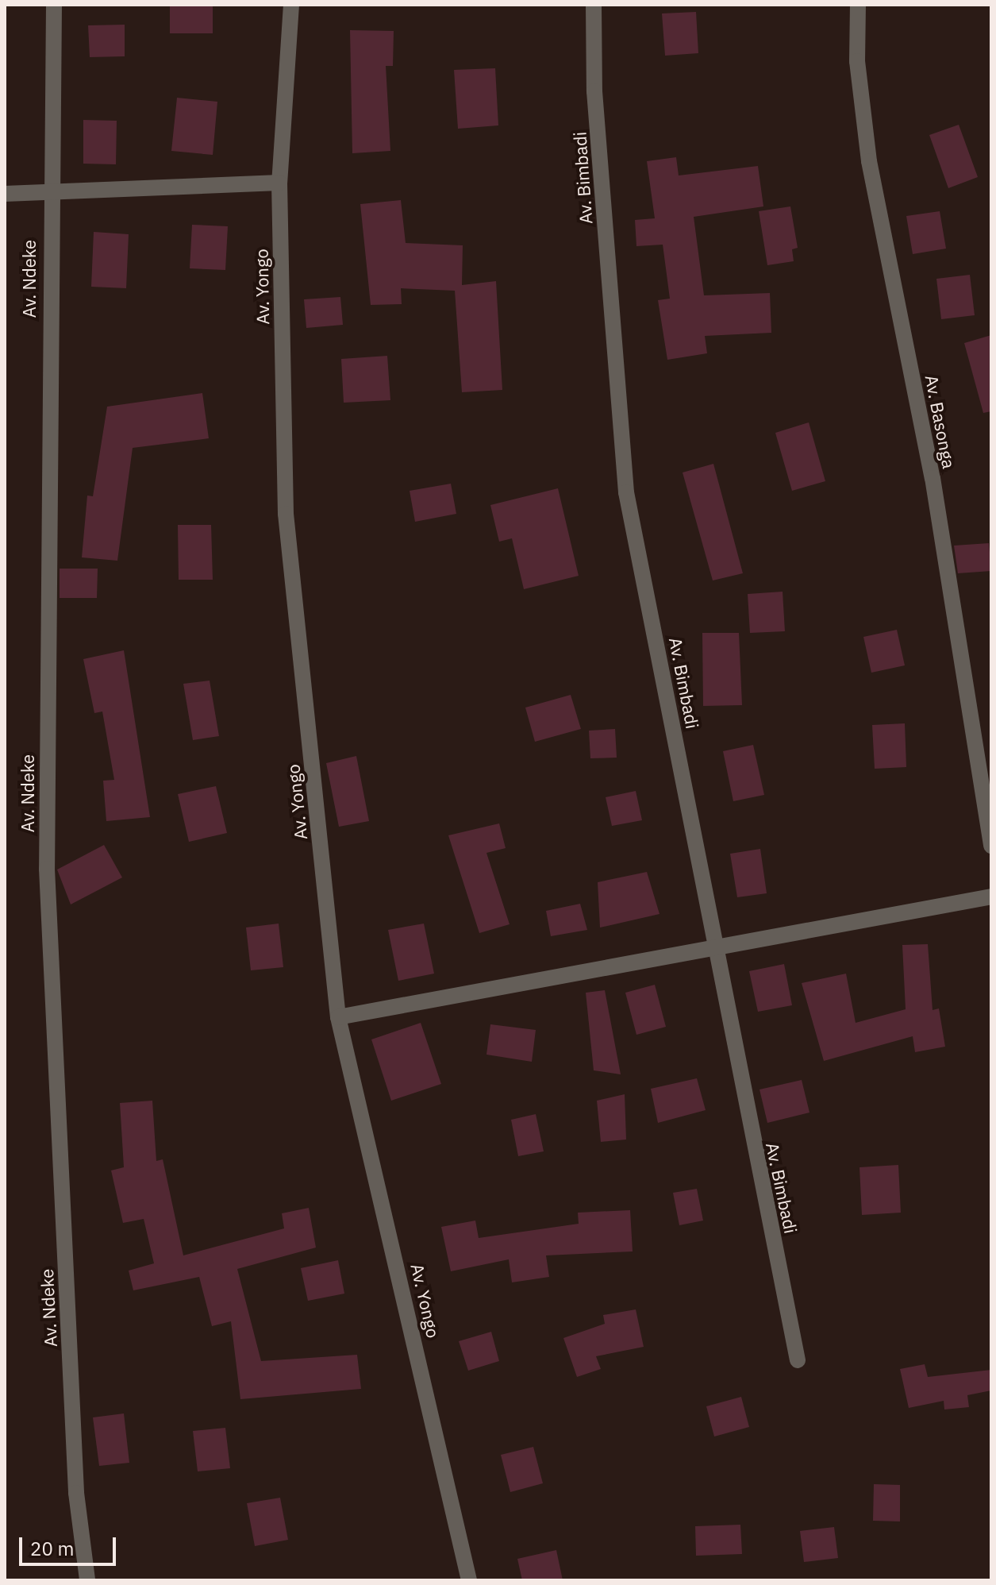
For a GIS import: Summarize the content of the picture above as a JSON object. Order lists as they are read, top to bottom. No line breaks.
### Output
{"streets":{"street":["Av. Bimbadi","Av. Ndeke","Av. Yongo","Av. Basonga"]},"scale_bar":"20 m"}
